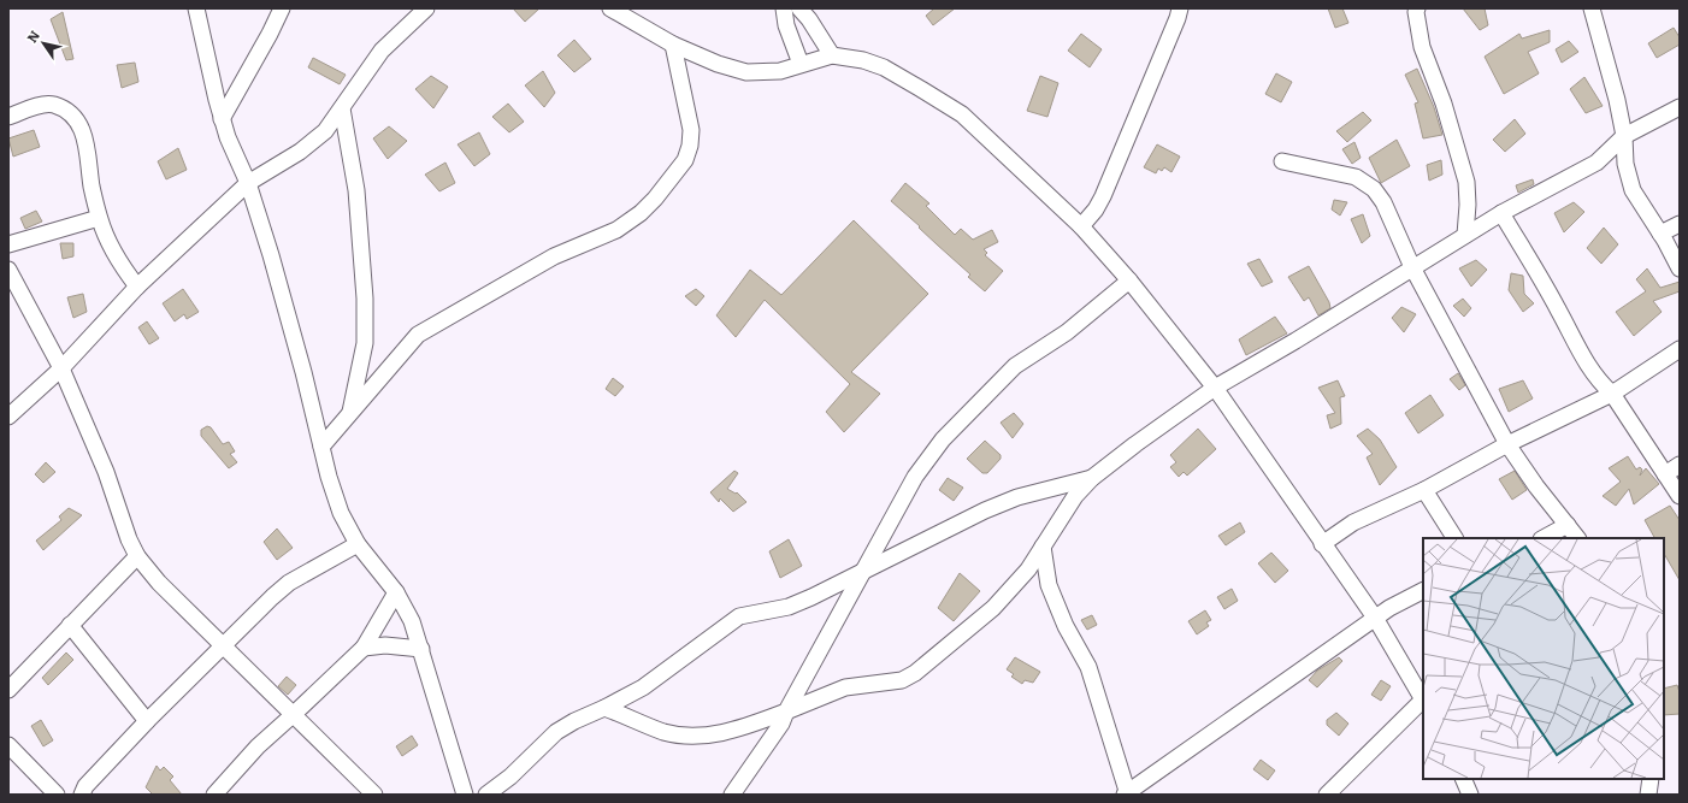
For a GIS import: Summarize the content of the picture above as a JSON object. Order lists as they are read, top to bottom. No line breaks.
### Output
{"north":"top left"}
